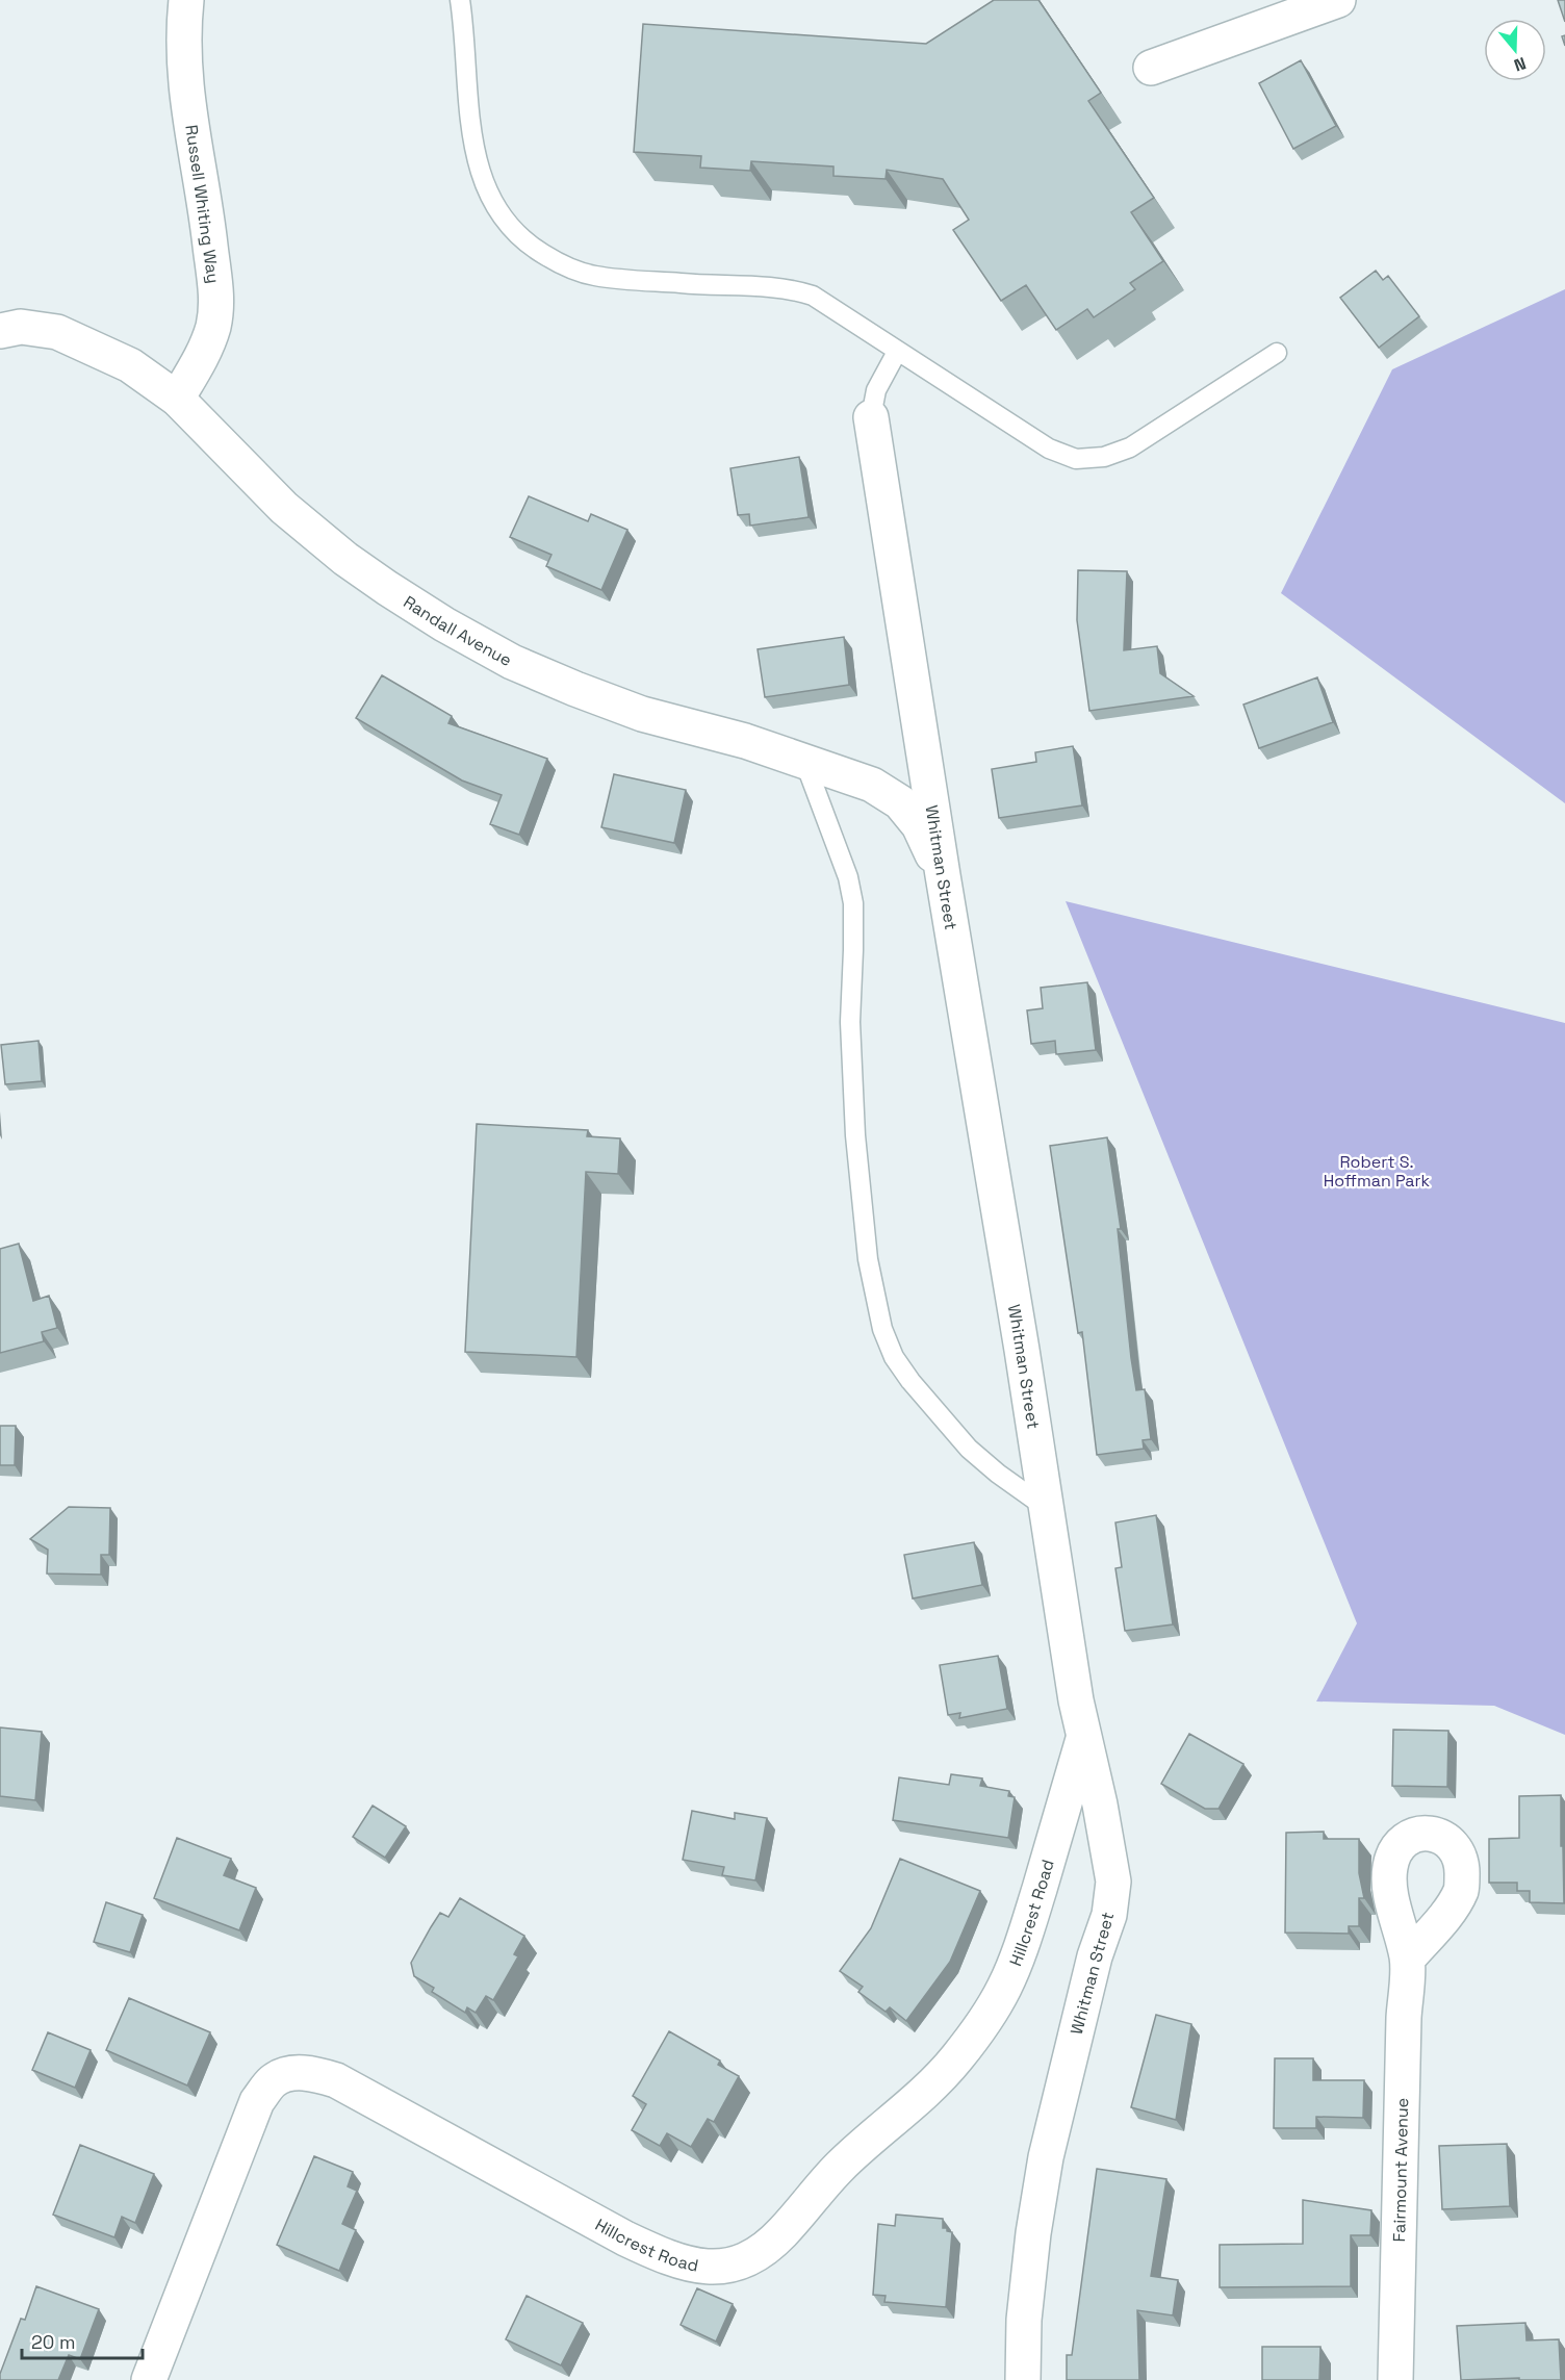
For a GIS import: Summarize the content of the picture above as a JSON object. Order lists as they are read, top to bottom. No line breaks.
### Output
{"streets":{"street":["Russell Whiting Way","Randall Avenue","Whitman Street","Hillcrest Road","Fairmount Avenue"]},"crossings":[["Russell Whiting Way","Randall Avenue"],["Randall Avenue","Whitman Street"],["Whitman Street","Hillcrest Road"]],"parks":["Robert S. Hoffman Park"],"scale_bar":"20 m","north":"bottom"}
